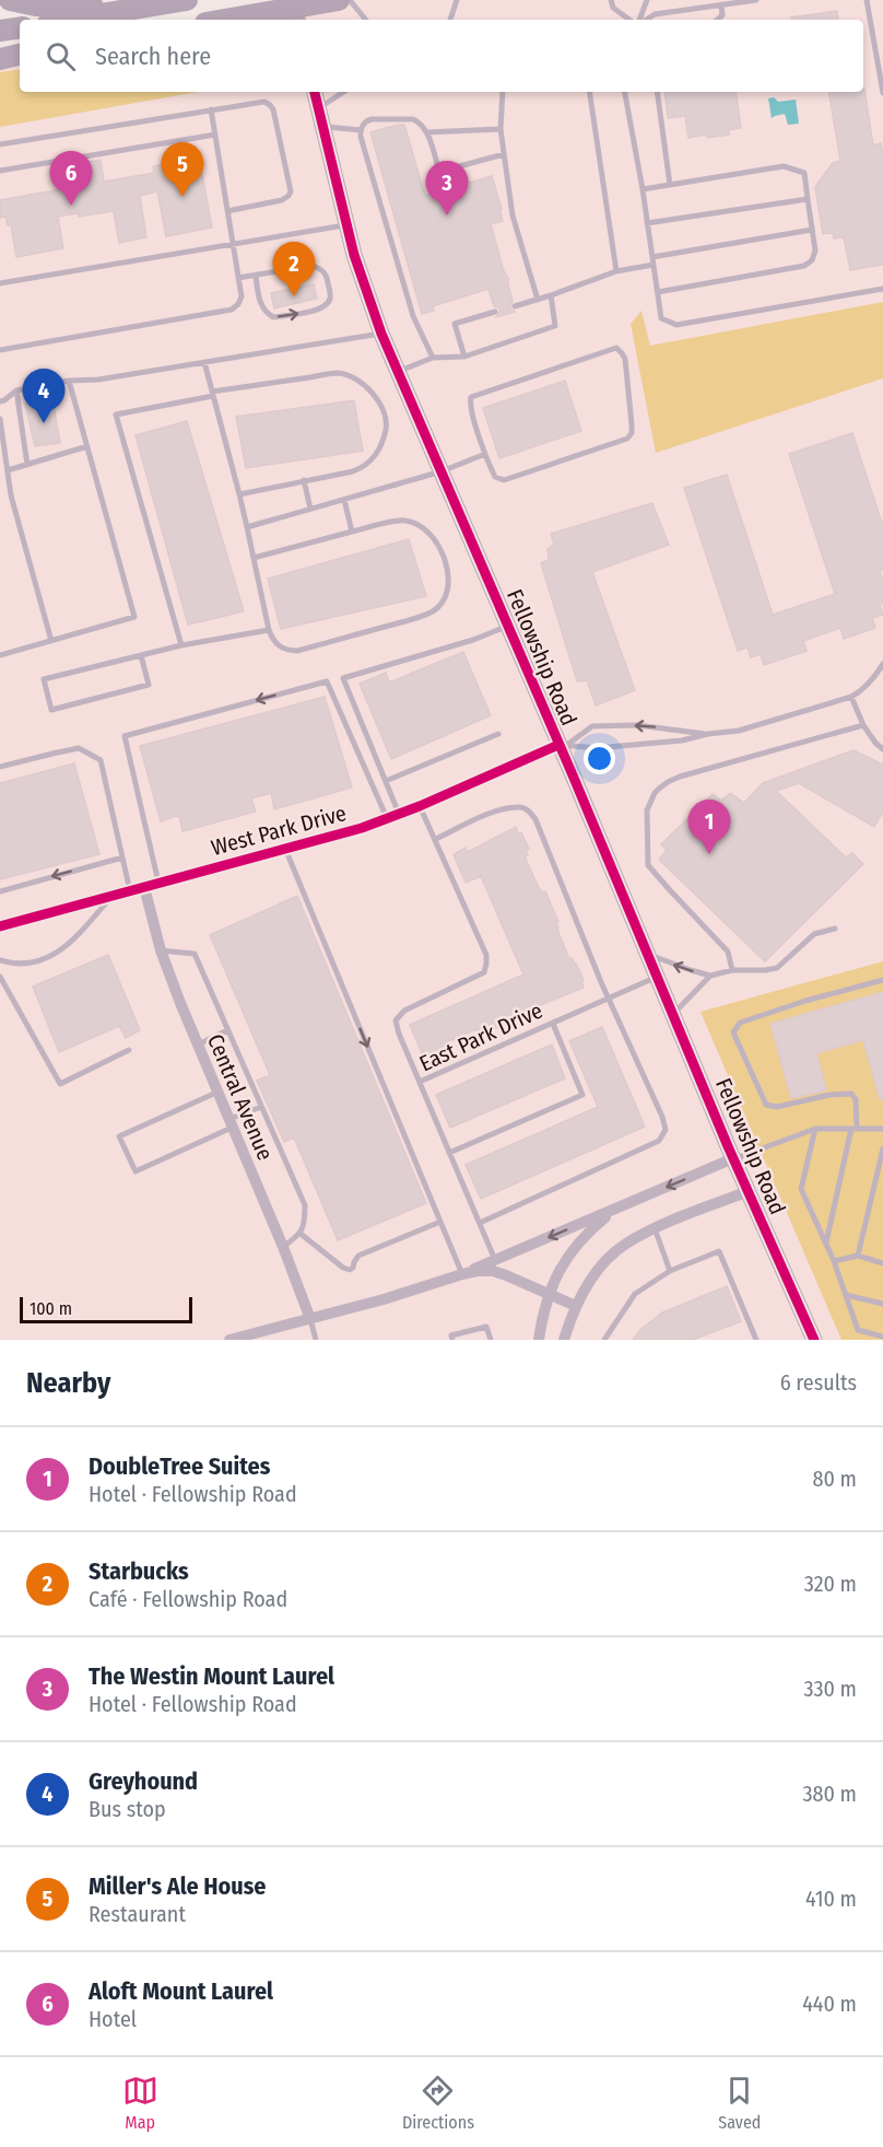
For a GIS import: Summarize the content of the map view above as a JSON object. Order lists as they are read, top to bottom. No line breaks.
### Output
{"streets":{"street":["Fellowship Road","West Park Drive","Central Avenue"],"lane":["East Park Drive"]},"crossings":[["Fellowship Road","West Park Drive"],["Fellowship Road","East Park Drive"],["West Park Drive","Central Avenue"]],"scale_bar":"100 m","page":{"search":"Search here","pins":["5","6","3","2","4","1"],"scale":"100 m","heading":["Nearby","6 results"],"list":[{"mark":"1","name":"DoubleTree Suites","note":"Hotel · Fellowship Road","value":"80 m"},{"mark":"2","name":"Starbucks","note":"Café · Fellowship Road","value":"320 m"},{"mark":"3","name":"The Westin Mount Laurel","note":"Hotel · Fellowship Road","value":"330 m"},{"mark":"4","name":"Greyhound","note":"Bus stop","value":"380 m"},{"mark":"5","name":"Miller's Ale House","note":"Restaurant","value":"410 m"},{"mark":"6","name":"Aloft Mount Laurel","note":"Hotel","value":"440 m"}],"nav":["Map","Directions","Saved"]}}
